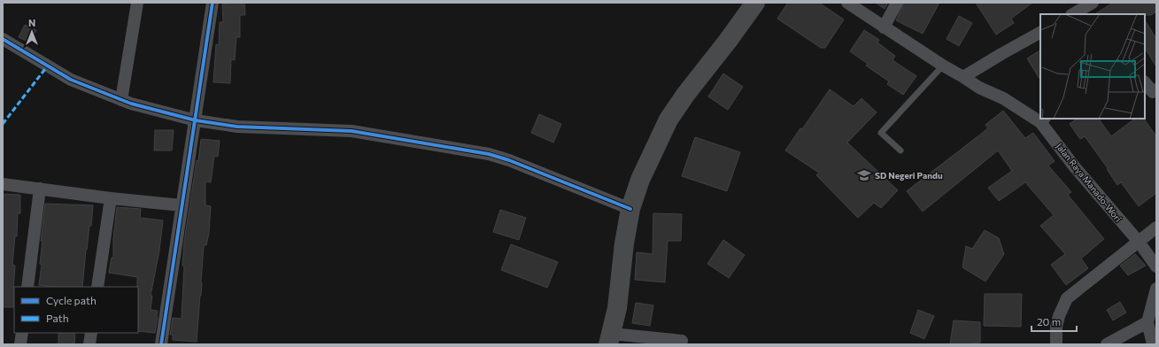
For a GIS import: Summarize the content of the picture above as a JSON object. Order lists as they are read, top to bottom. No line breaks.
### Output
{"streets":{"street":["Jalan Raya Manado-Wori"]},"places":{"school or university":["SD Negeri Pandu"]},"legend":["Cycle path","Path"],"scale_bar":"20 m","north":"top"}
